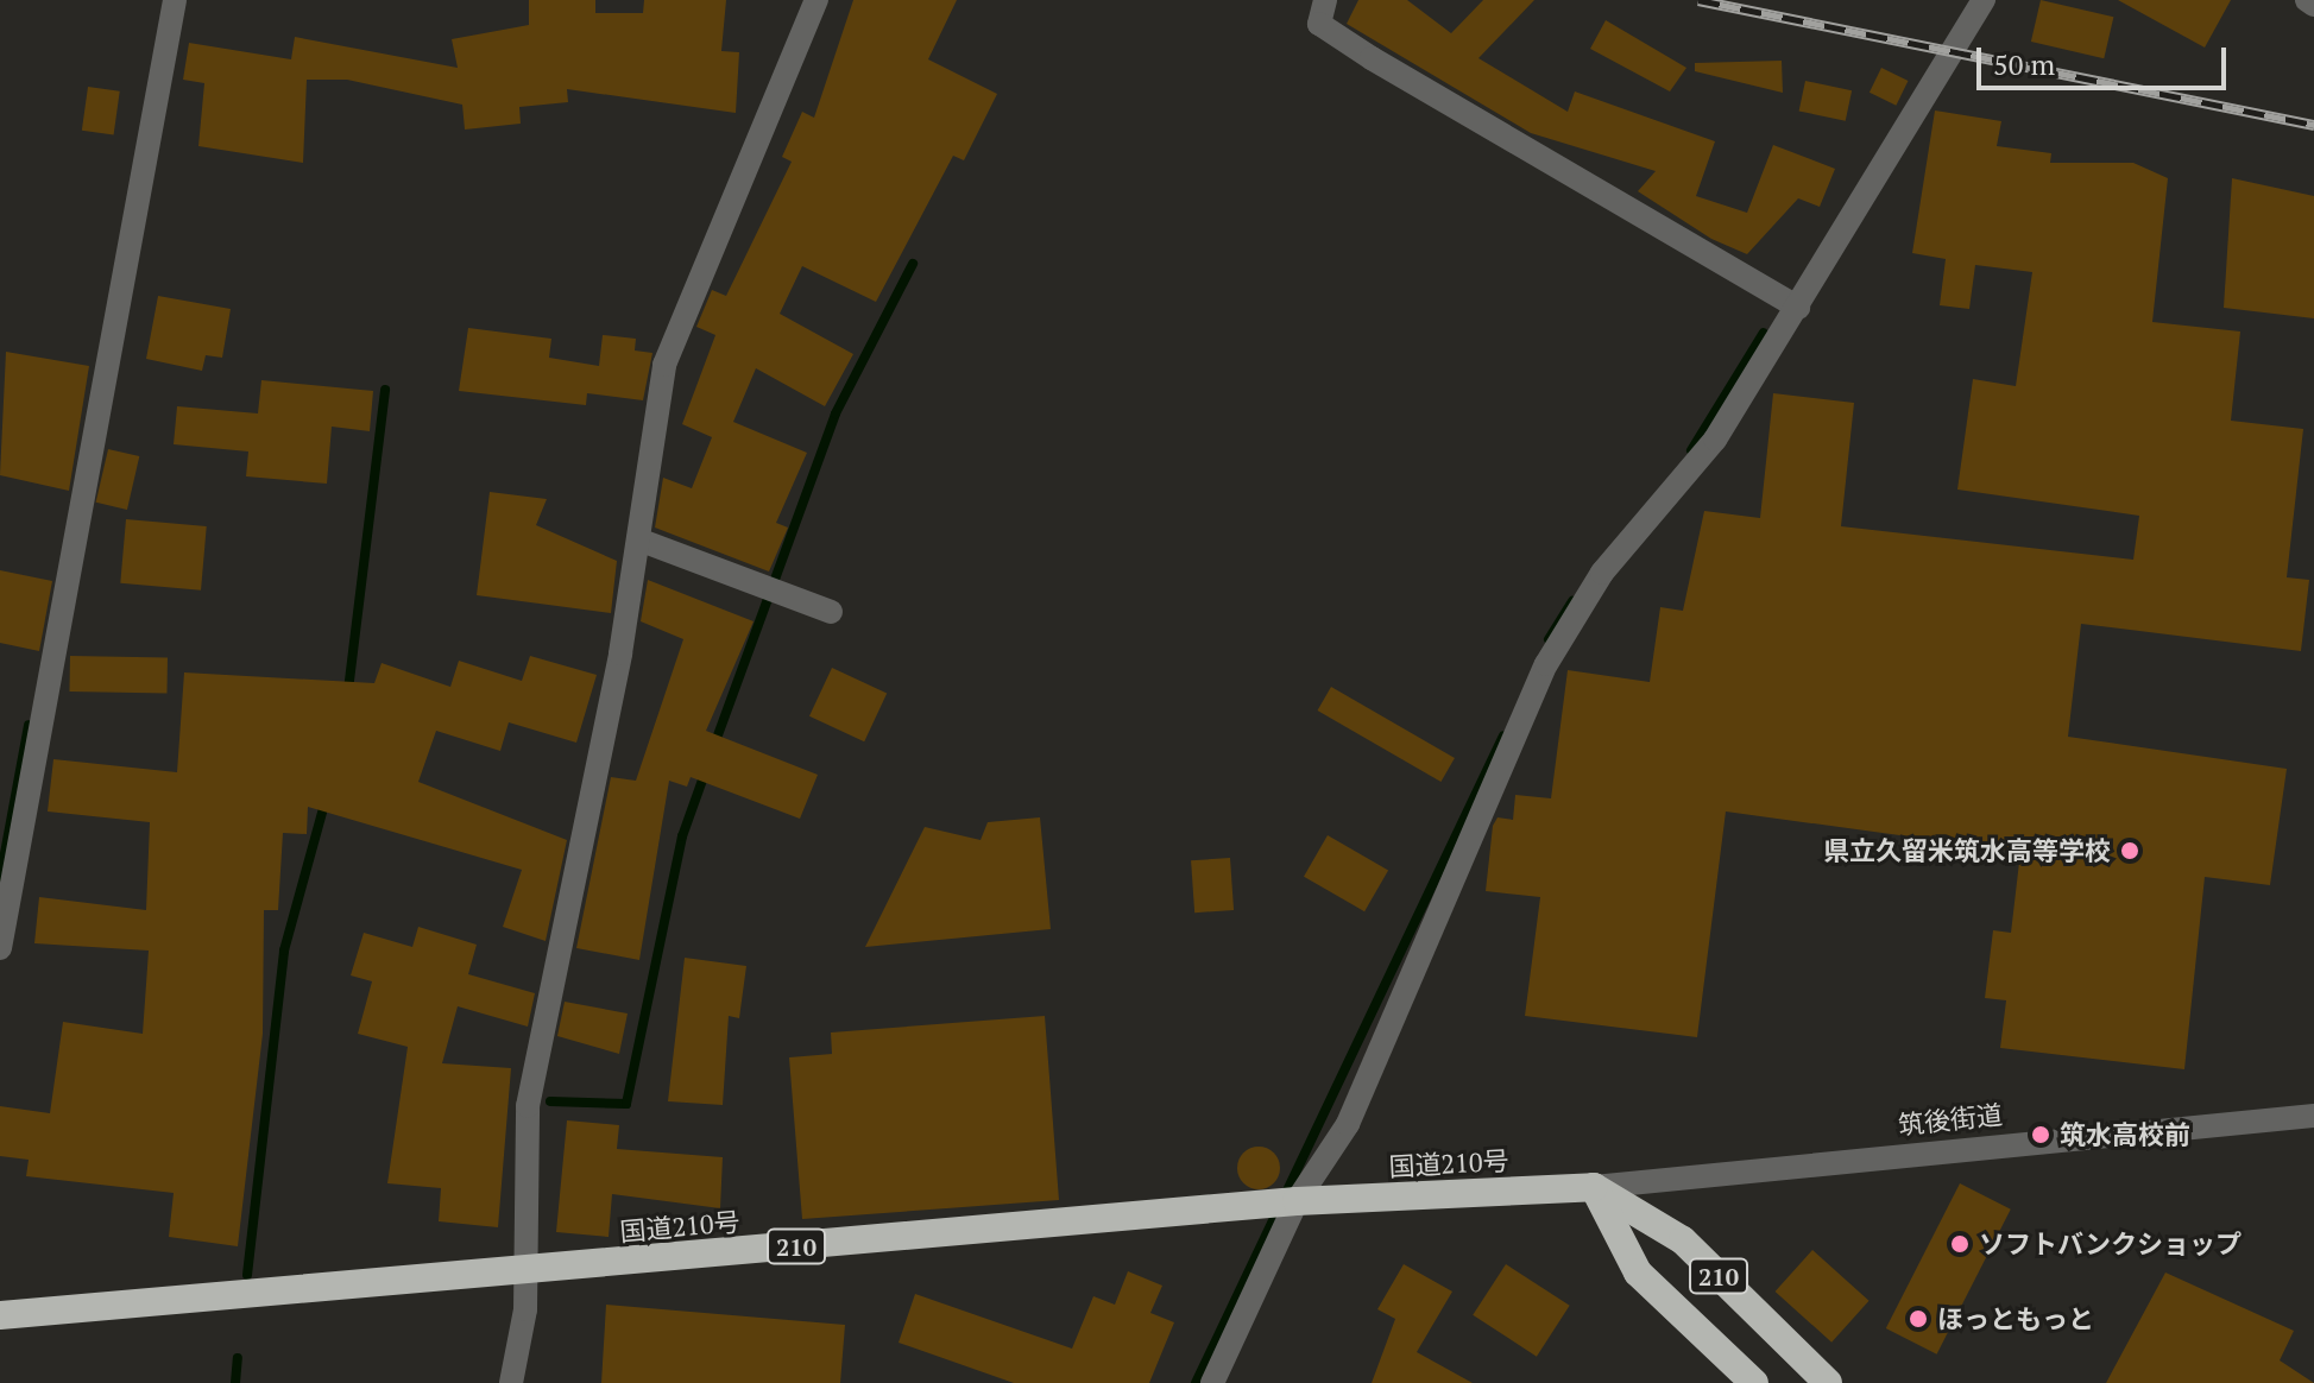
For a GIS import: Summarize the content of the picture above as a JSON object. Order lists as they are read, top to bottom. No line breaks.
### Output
{"streets":{"highway":["国道210号","210"],"street":["筑後街道"]},"crossings":[["筑後街道","国道210号"],["筑後街道","210"],["国道210号","210"]],"places":["県立久留米筑水高等学校","筑水高校前","ソフトバンクショップ","ほっともっと"],"scale_bar":"50 m"}
